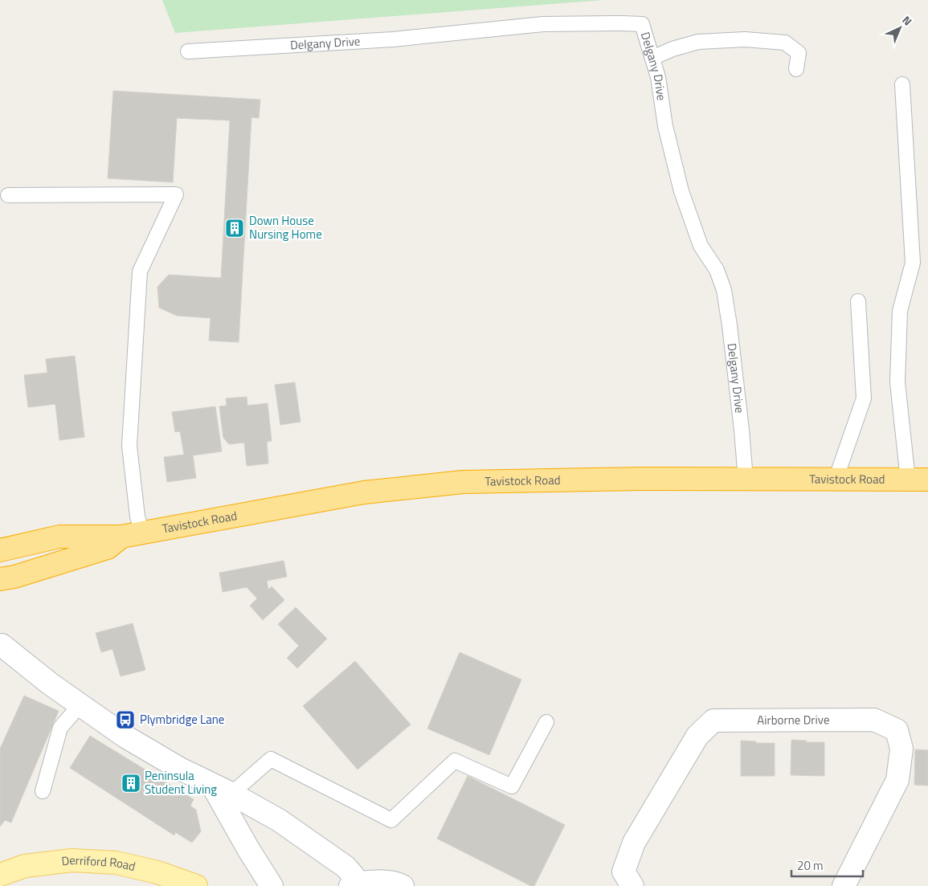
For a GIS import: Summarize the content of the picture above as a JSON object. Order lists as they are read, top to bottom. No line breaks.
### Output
{"streets":{"highway":["Tavistock Road"],"main road":["Derriford Road"],"street":["Airborne Drive"],"lane":["Delgany Drive"]},"crossings":[["Delgany Drive","Tavistock Road"]],"places":{"building":["Down House Nursing Home","Peninsula Student Living"],"bus stop":["Plymbridge Lane"]},"scale_bar":"20 m","north":"top right"}
